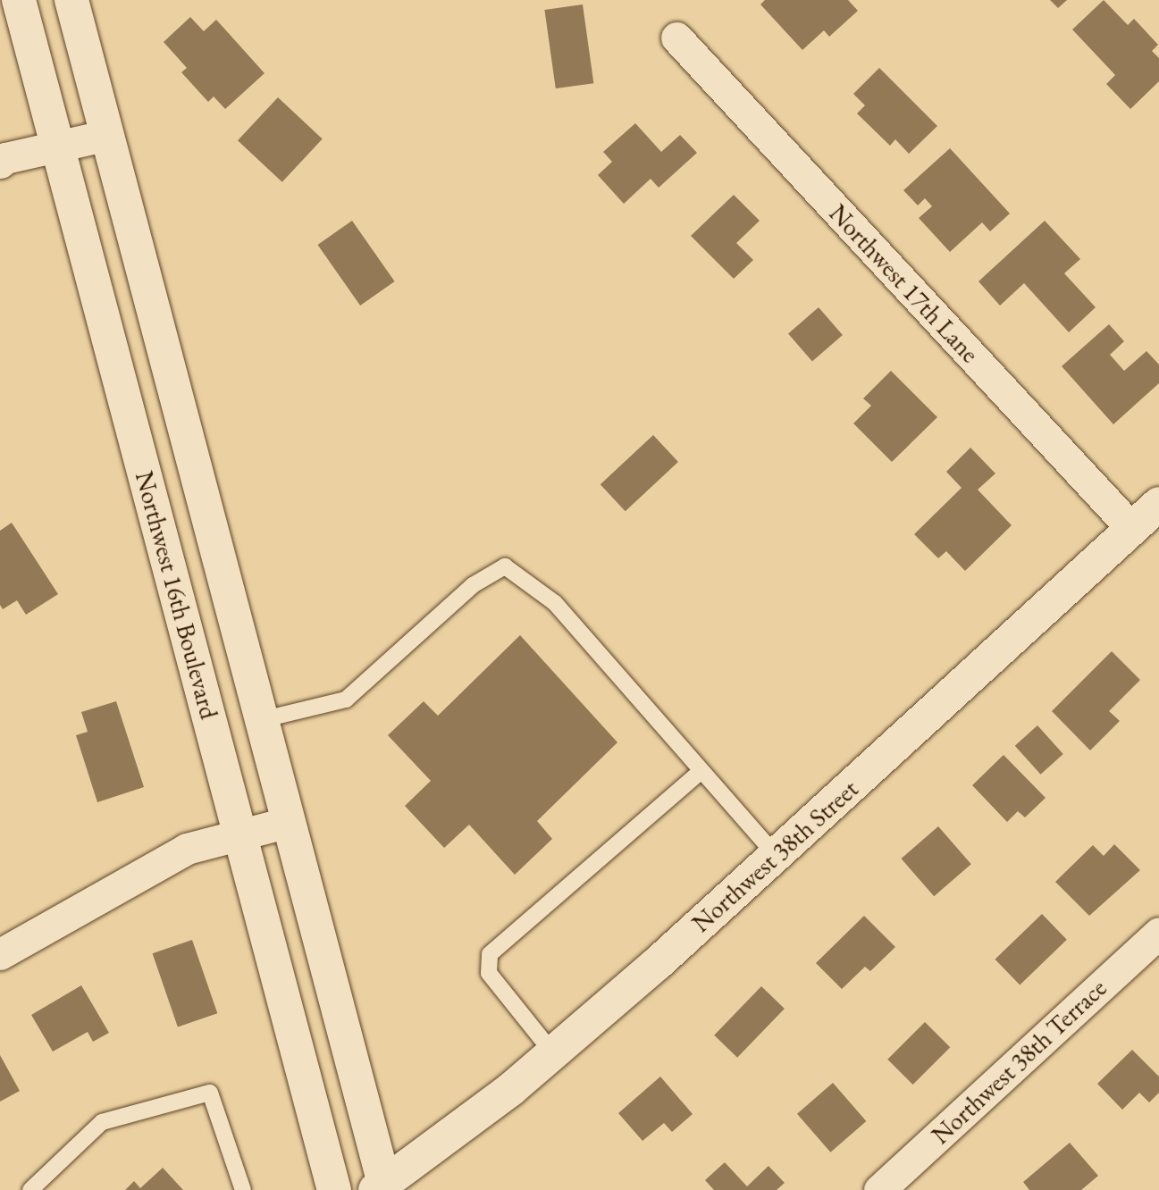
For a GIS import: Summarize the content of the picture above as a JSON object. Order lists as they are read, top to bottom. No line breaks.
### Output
{"streets":{"main road":["Northwest 16th Boulevard","Northwest 38th Street"],"street":["Northwest 17th Lane","Northwest 38th Terrace"]},"crossings":[["Northwest 17th Lane","Northwest 38th Street"],["Northwest 16th Boulevard","Northwest 38th Street"]]}
